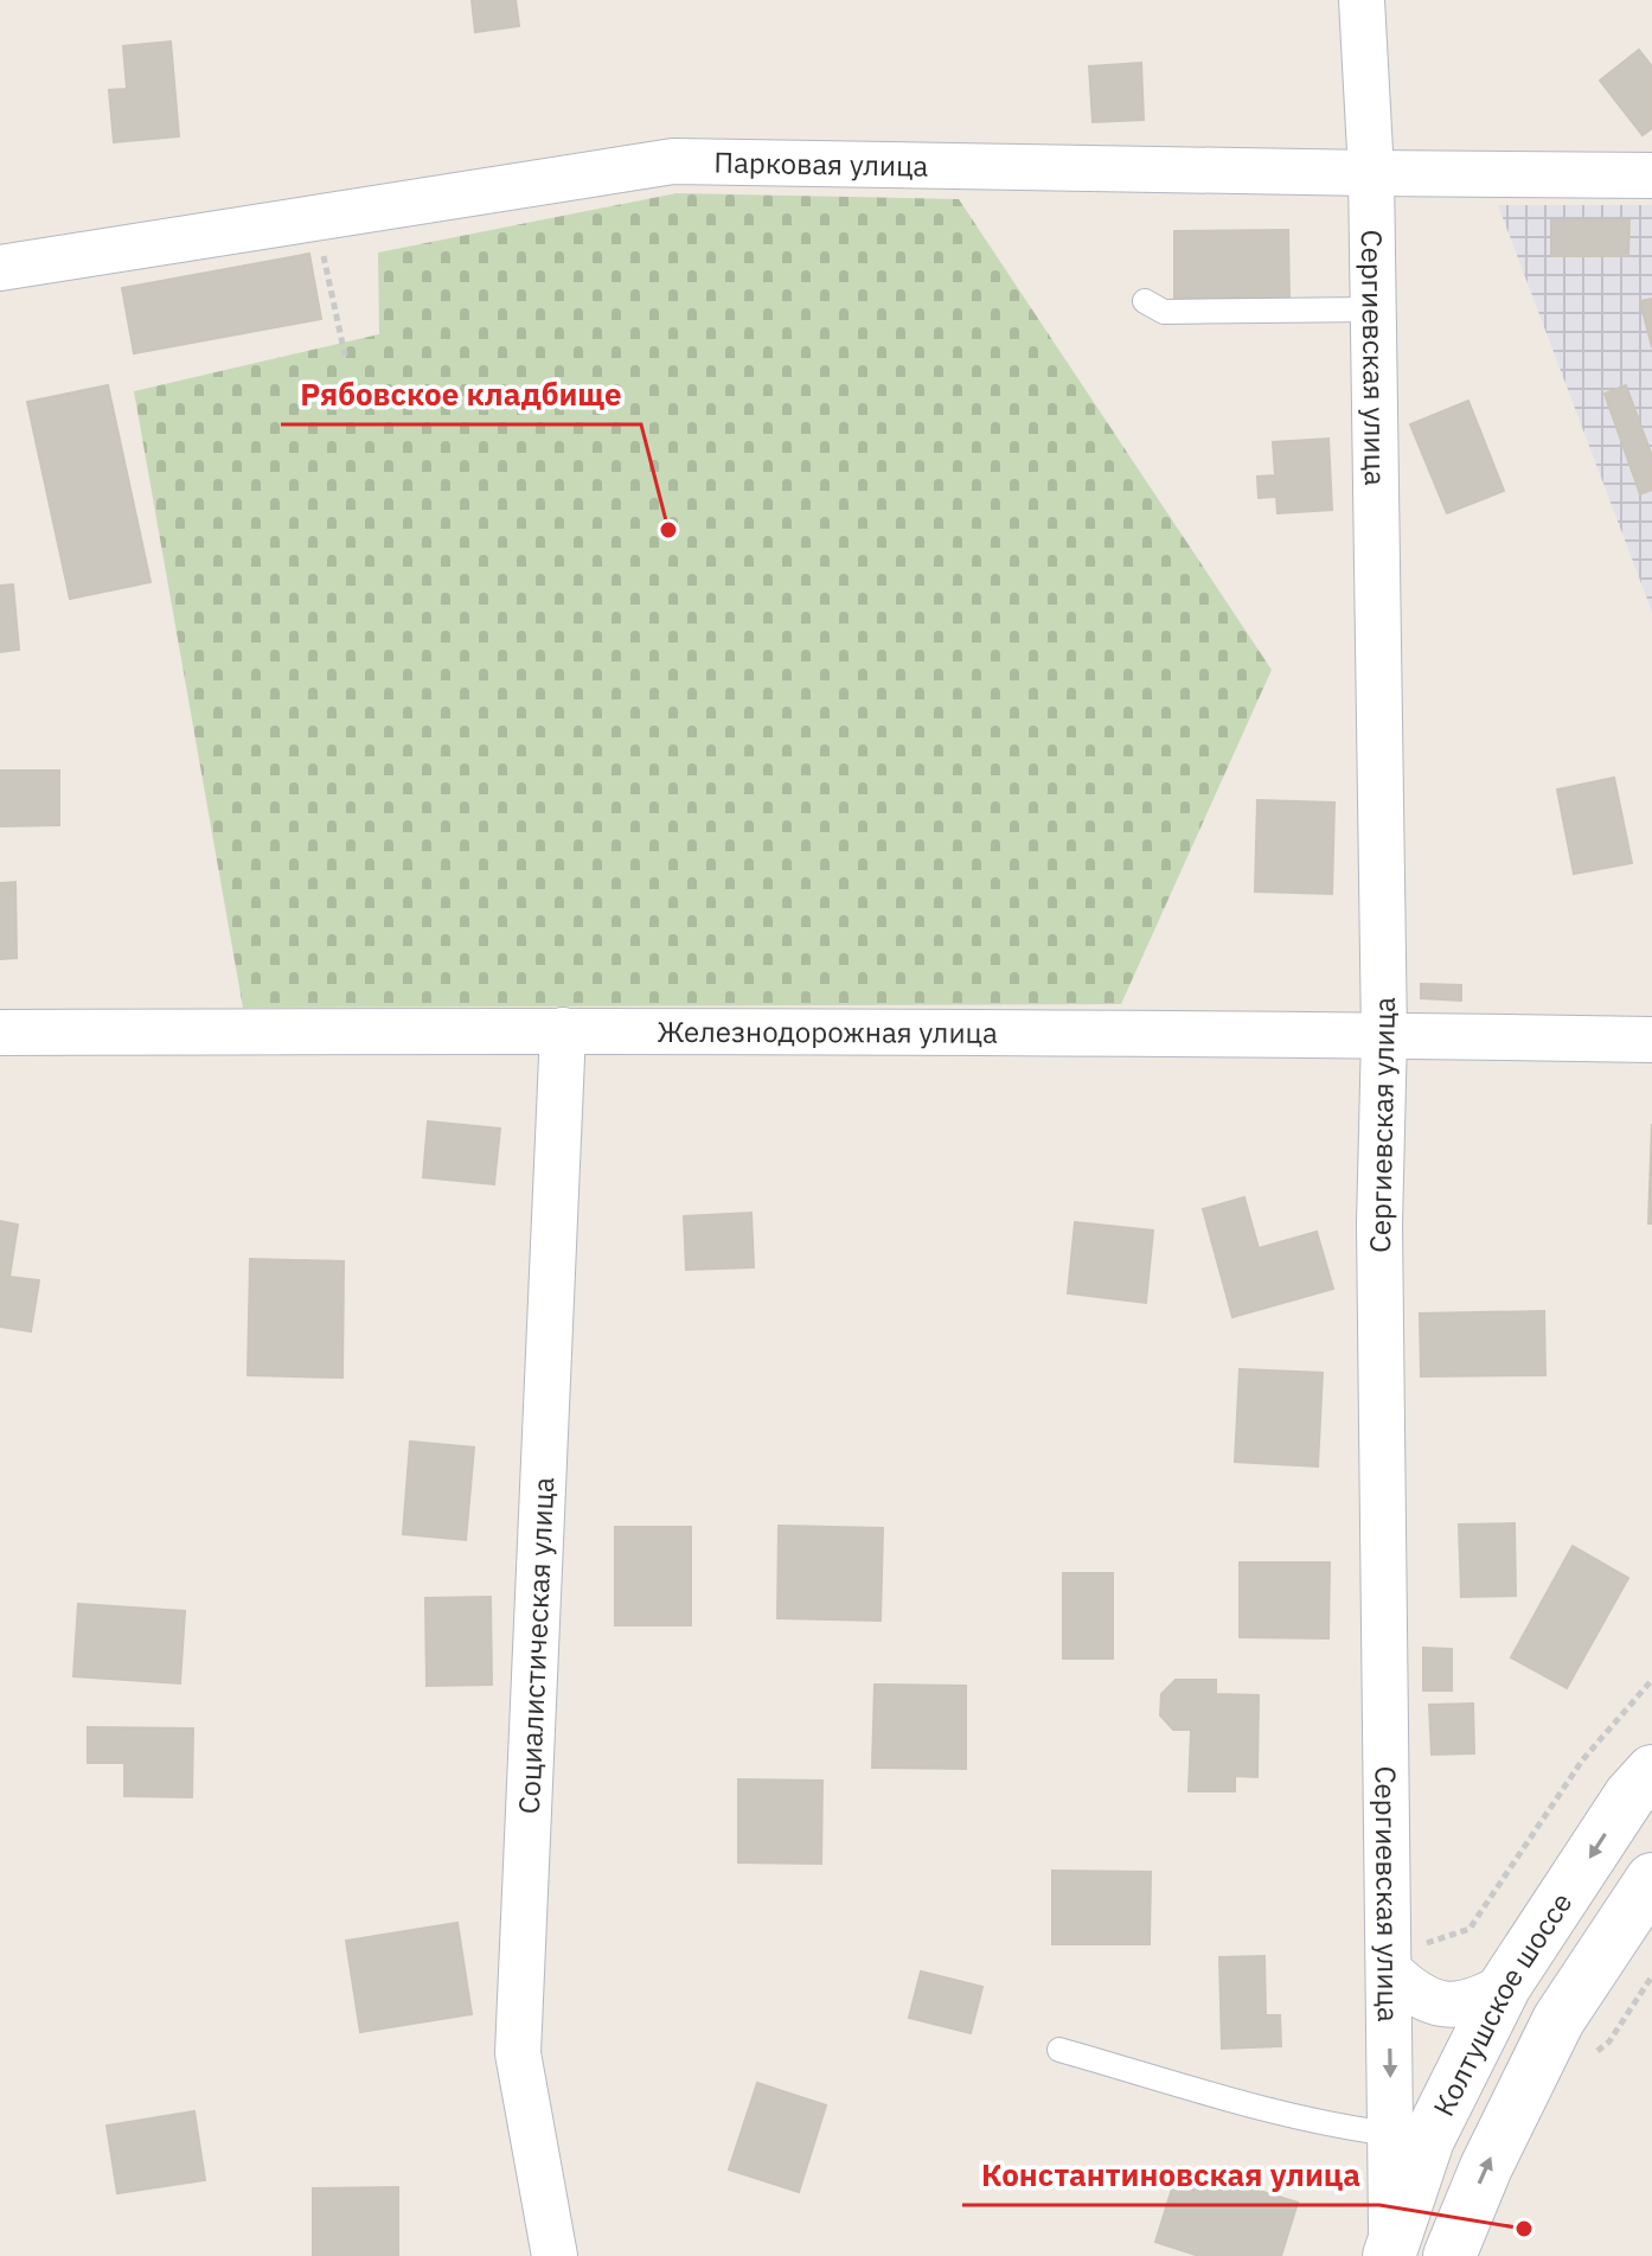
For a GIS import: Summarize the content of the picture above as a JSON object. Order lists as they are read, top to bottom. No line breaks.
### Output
{"streets":{"main road":["Колтушское шоссе"],"street":["Парковая улица","Сергиевская улица","Железнодорожная улица","Социалистическая улица"]},"crossings":[["Парковая улица","Сергиевская улица"],["Сергиевская улица","Железнодорожная улица"],["Сергиевская улица","Колтушское шоссе"],["Железнодорожная улица","Социалистическая улица"]],"places":["Рябовское кладбище","Константиновская улица"]}
